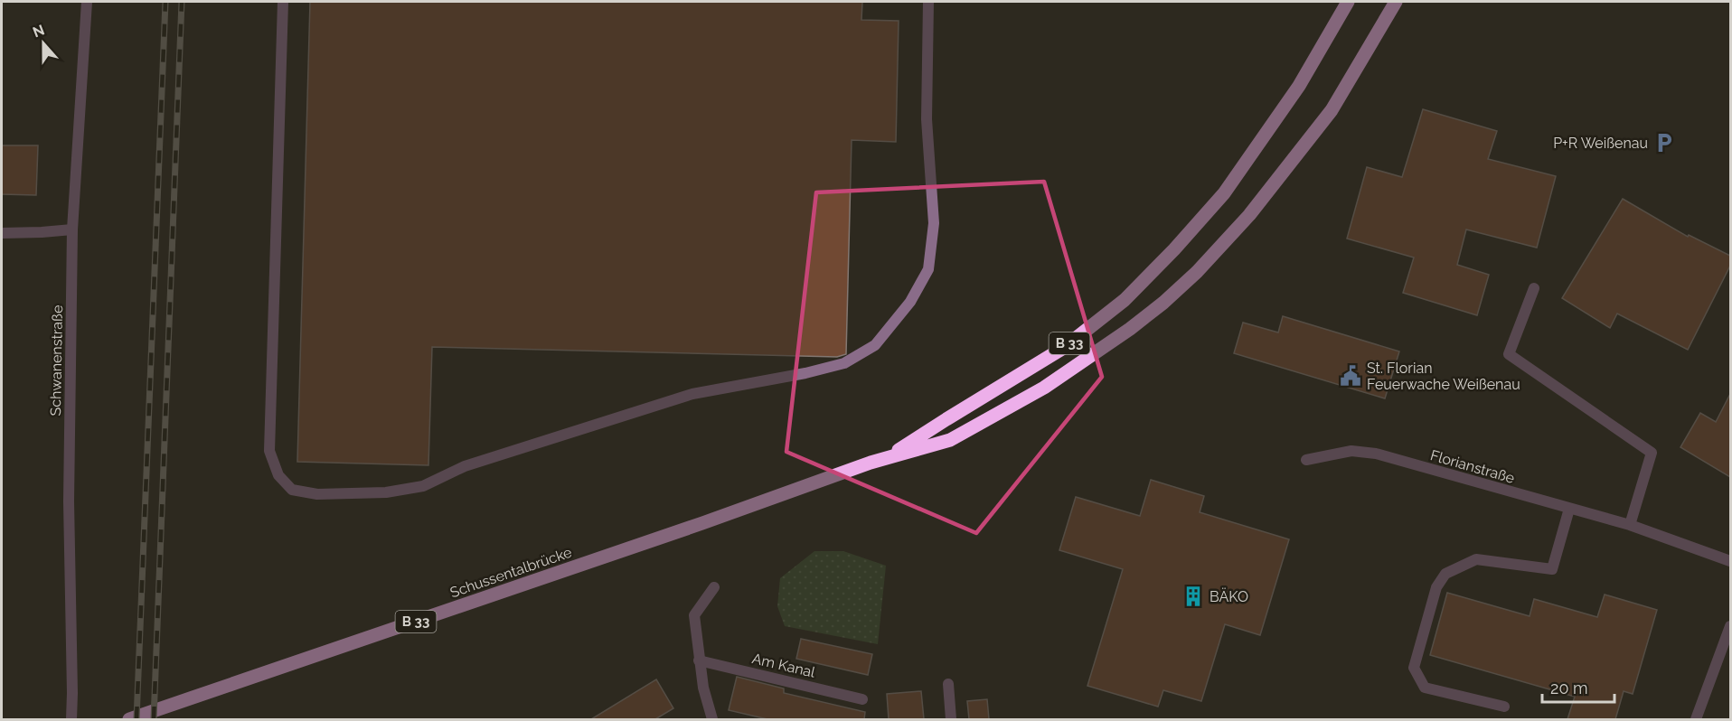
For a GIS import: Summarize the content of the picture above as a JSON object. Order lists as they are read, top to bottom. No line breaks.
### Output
{"streets":{"main road":["B 33","Schussentalbrücke"],"street":["Schwanenstraße","Florianstraße","Am Kanal"]},"crossings":[["B 33","Schussentalbrücke"]],"places":{"parking":["P+R Weißenau"],"public building":["St. Florian Feuerwache Weißenau"],"building":["BÄKO"]},"scale_bar":"20 m","north":"top"}
